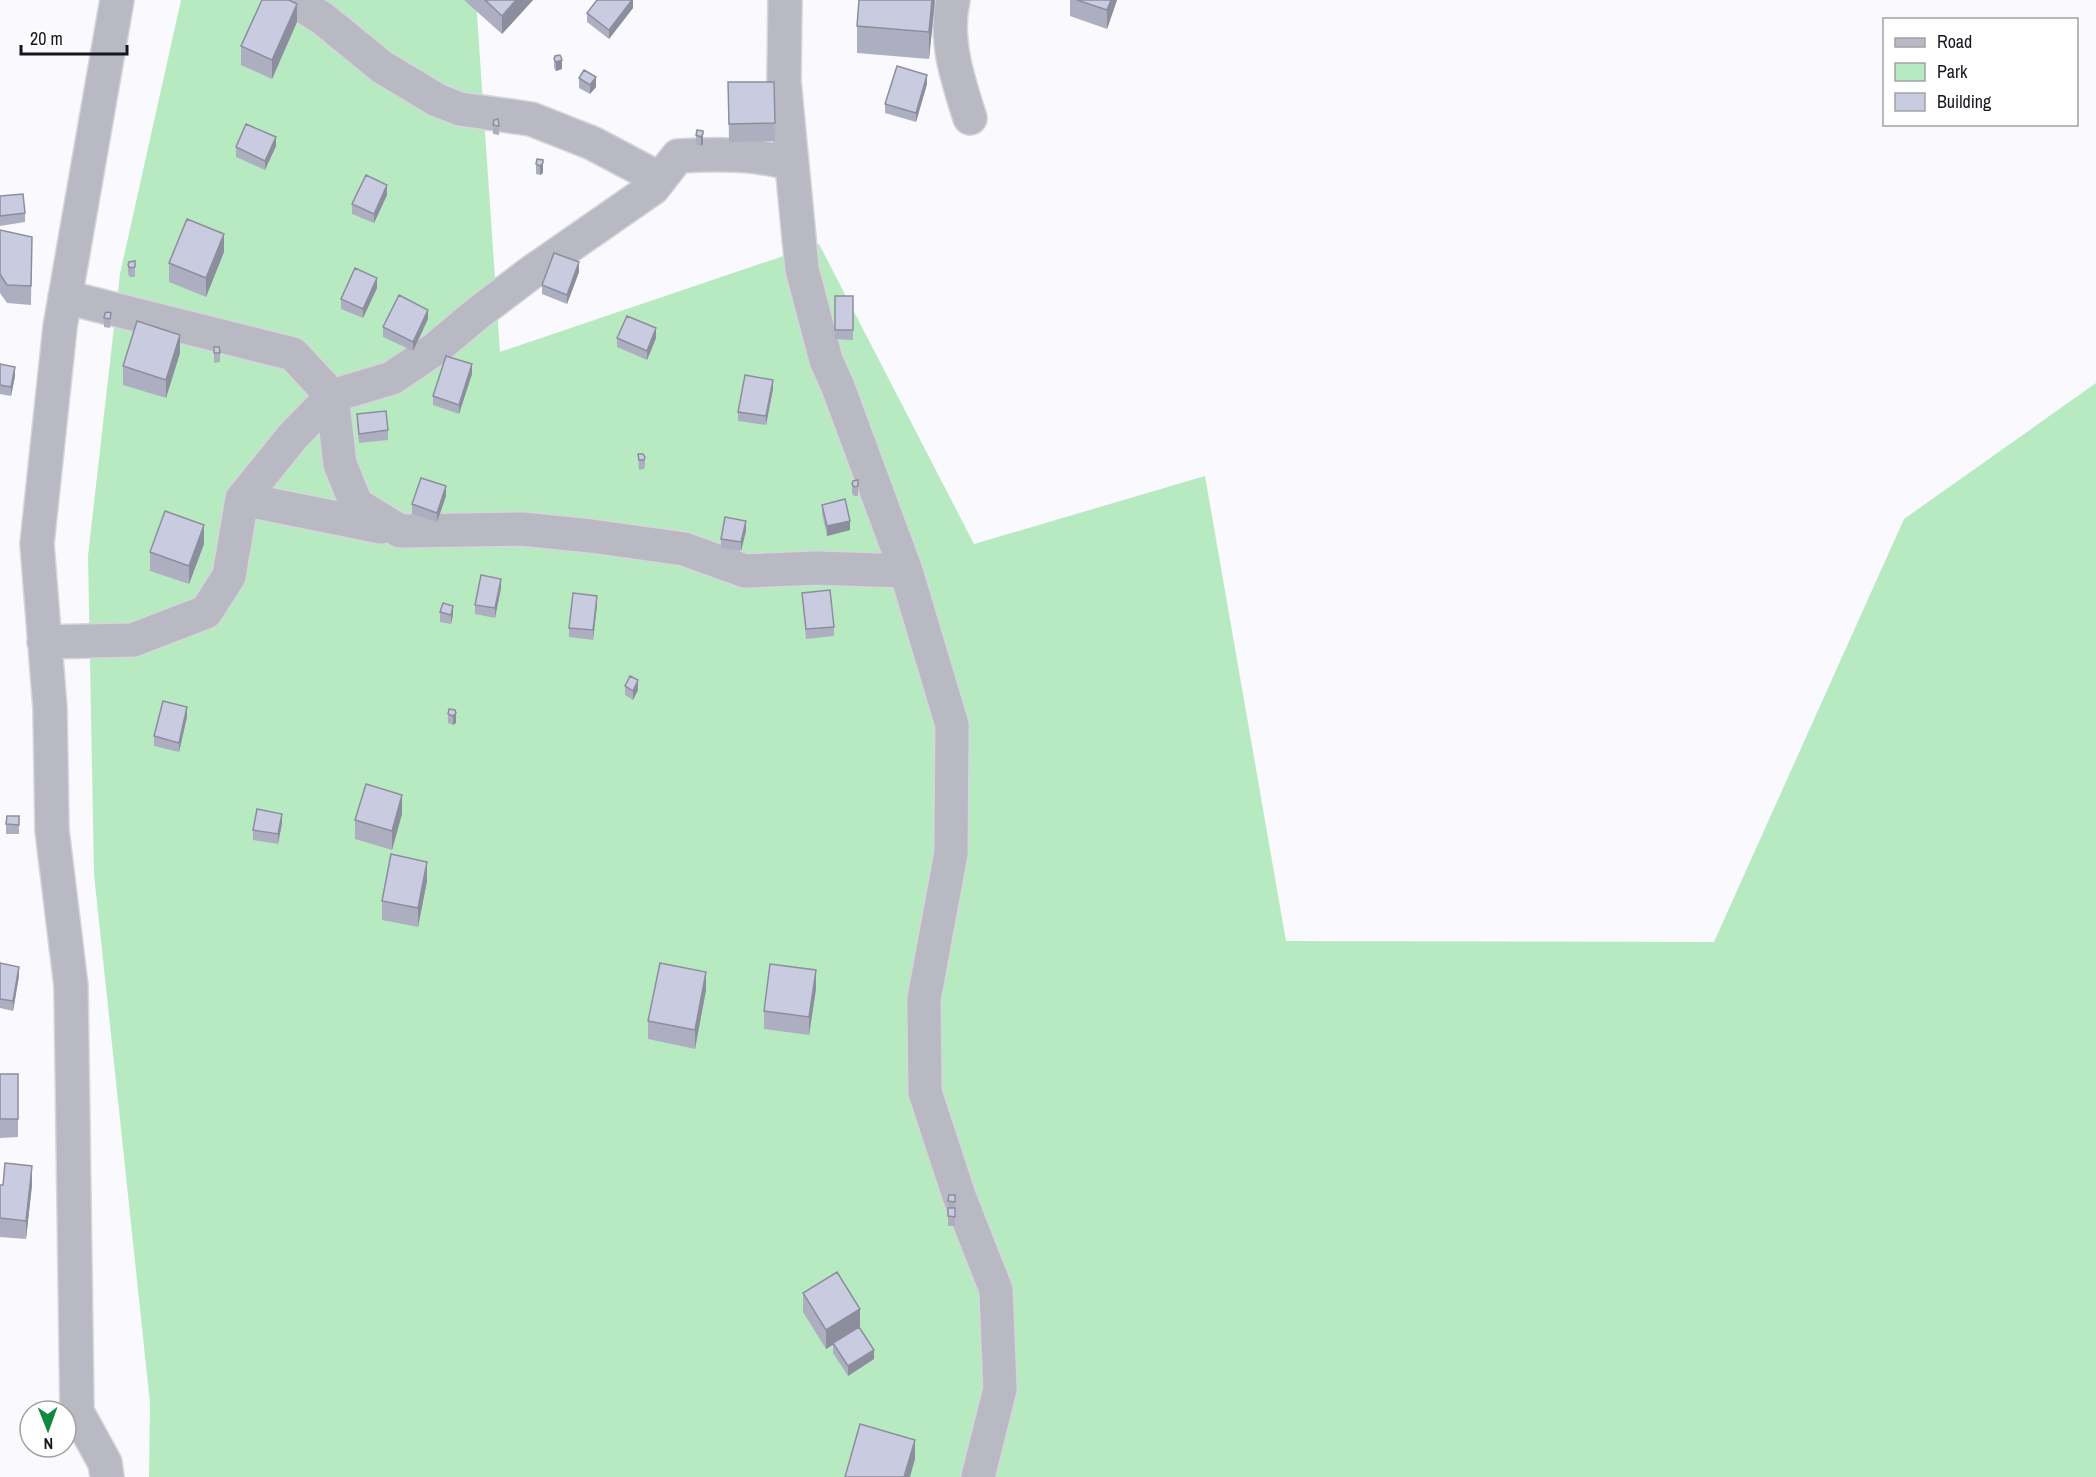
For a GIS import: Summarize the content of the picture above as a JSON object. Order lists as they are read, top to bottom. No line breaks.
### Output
{"legend":["Road","Park","Building"],"scale_bar":"20 m","north":"bottom"}
